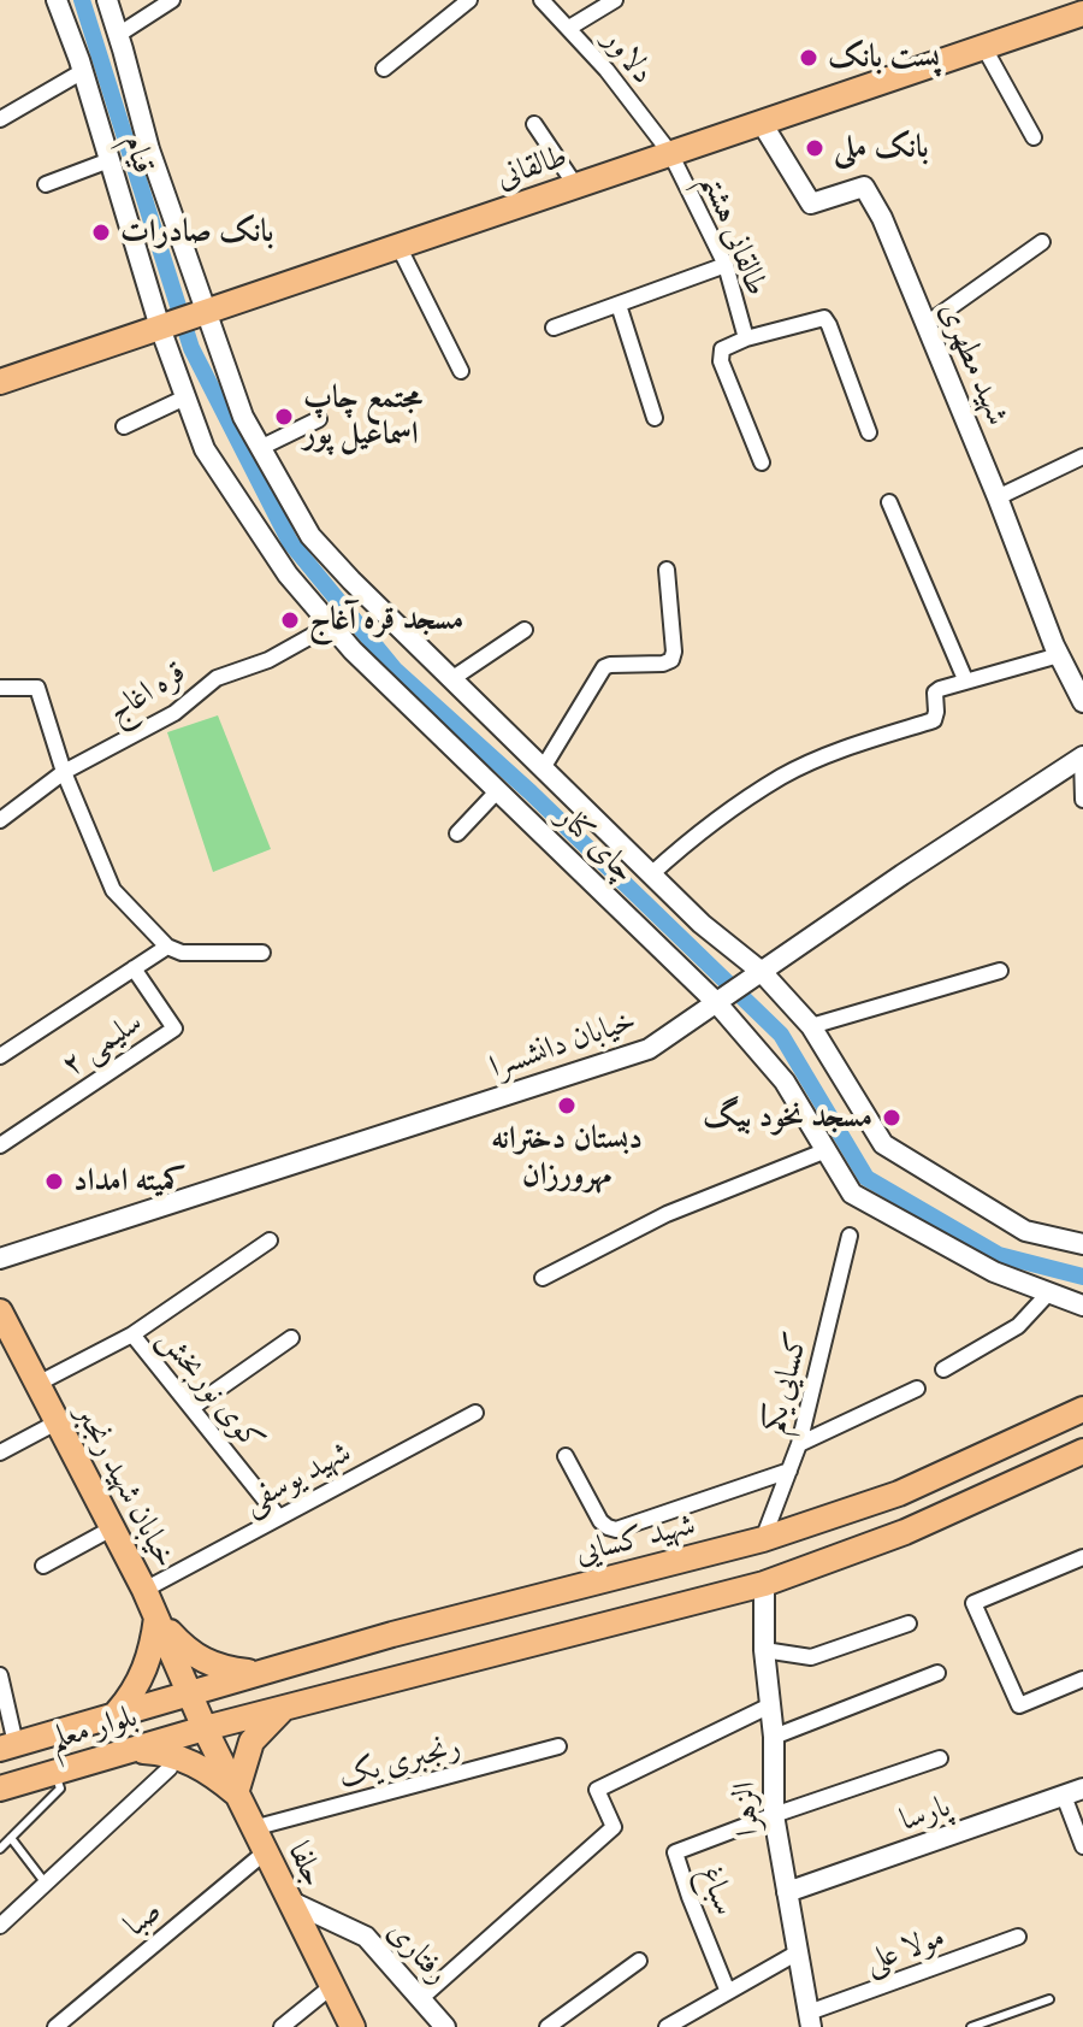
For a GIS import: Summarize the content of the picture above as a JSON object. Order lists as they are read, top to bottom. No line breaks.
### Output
{"streets":{"main road":["طالقانی","خیابان شهید رنجبر","شهید کسایی","بلوار معلم","جلفا"],"street":["دلاور","قیام","طالقانی هشتم","شهید مطهری","قره اغاج","چای کنار","سلیمی ۲","خیابان دانشسرا","کسایی یکم","کوی نوربخش","شهید یوسفی","رنجبری یک","الزهرا","پارسا","سباغ","صبا","مولا علی","رفتاری"]},"crossings":[["دلاور","طالقانی"],["دلاور","طالقانی هشتم"],["قیام","طالقانی"],["قیام","چای کنار"],["طالقانی","طالقانی هشتم"],["طالقانی","شهید مطهری"],["طالقانی","چای کنار"],["قره اغاج","چای کنار"],["چای کنار","خیابان دانشسرا"],["کسایی یکم","شهید کسایی"],["کوی نوربخش","شهید یوسفی"],["کوی نوربخش","خیابان شهید رنجبر"],["شهید یوسفی","خیابان شهید رنجبر"],["خیابان شهید رنجبر","شهید کسایی"],["خیابان شهید رنجبر","بلوار معلم"],["خیابان شهید رنجبر","جلفا"],["شهید کسایی","بلوار معلم"],["بلوار معلم","جلفا"],["رنجبری یک","جلفا"],["الزهرا","پارسا"],["الزهرا","سباغ"],["الزهرا","مولا علی"],["جلفا","صبا"],["جلفا","رفتاری"]],"places":["پست بانک","بانک ملی","بانک صادرات","مجتمع چاپ اسماعیل پور","مسجد قره آغاج","دبستان دخترانه مهرورزان","مسجد نخود‌ بیگ","کمیته امداد"]}
